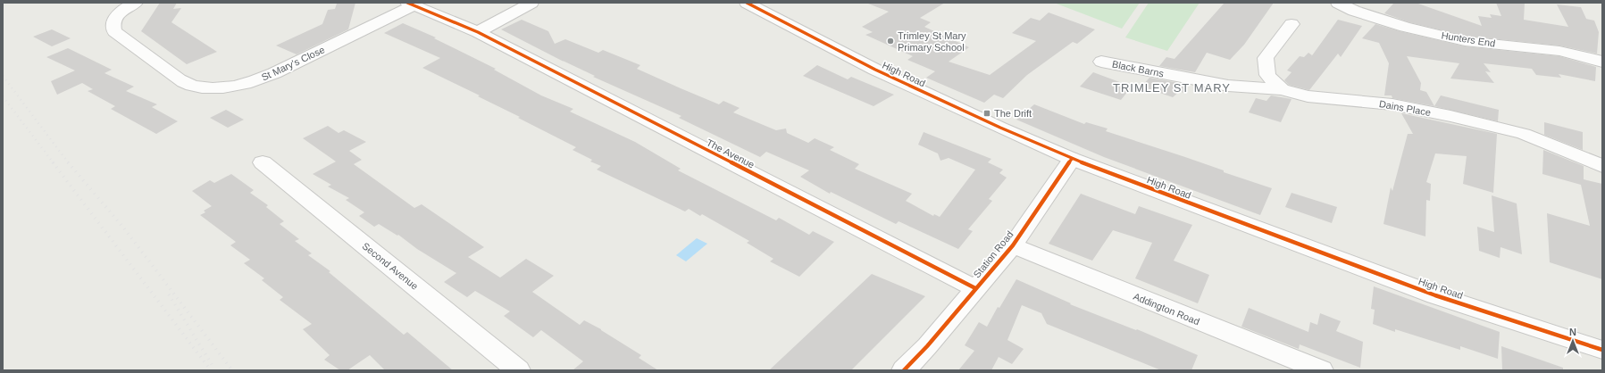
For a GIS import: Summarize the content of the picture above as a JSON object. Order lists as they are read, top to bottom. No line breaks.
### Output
{"streets":{"street":["Hunters End","St Mary's Close","Black Barns","High Road","Dains Place","The Avenue","Station Road","Second Avenue","Addington Road"]},"crossings":[["St Mary's Close","The Avenue"],["Black Barns","Dains Place"],["High Road","Station Road"],["The Avenue","Station Road"],["Station Road","Addington Road"]],"districts":["TRIMLEY ST MARY"],"places":{"other":["Trimley St Mary Primary School"],"transit":["The Drift"]},"north":"top"}
